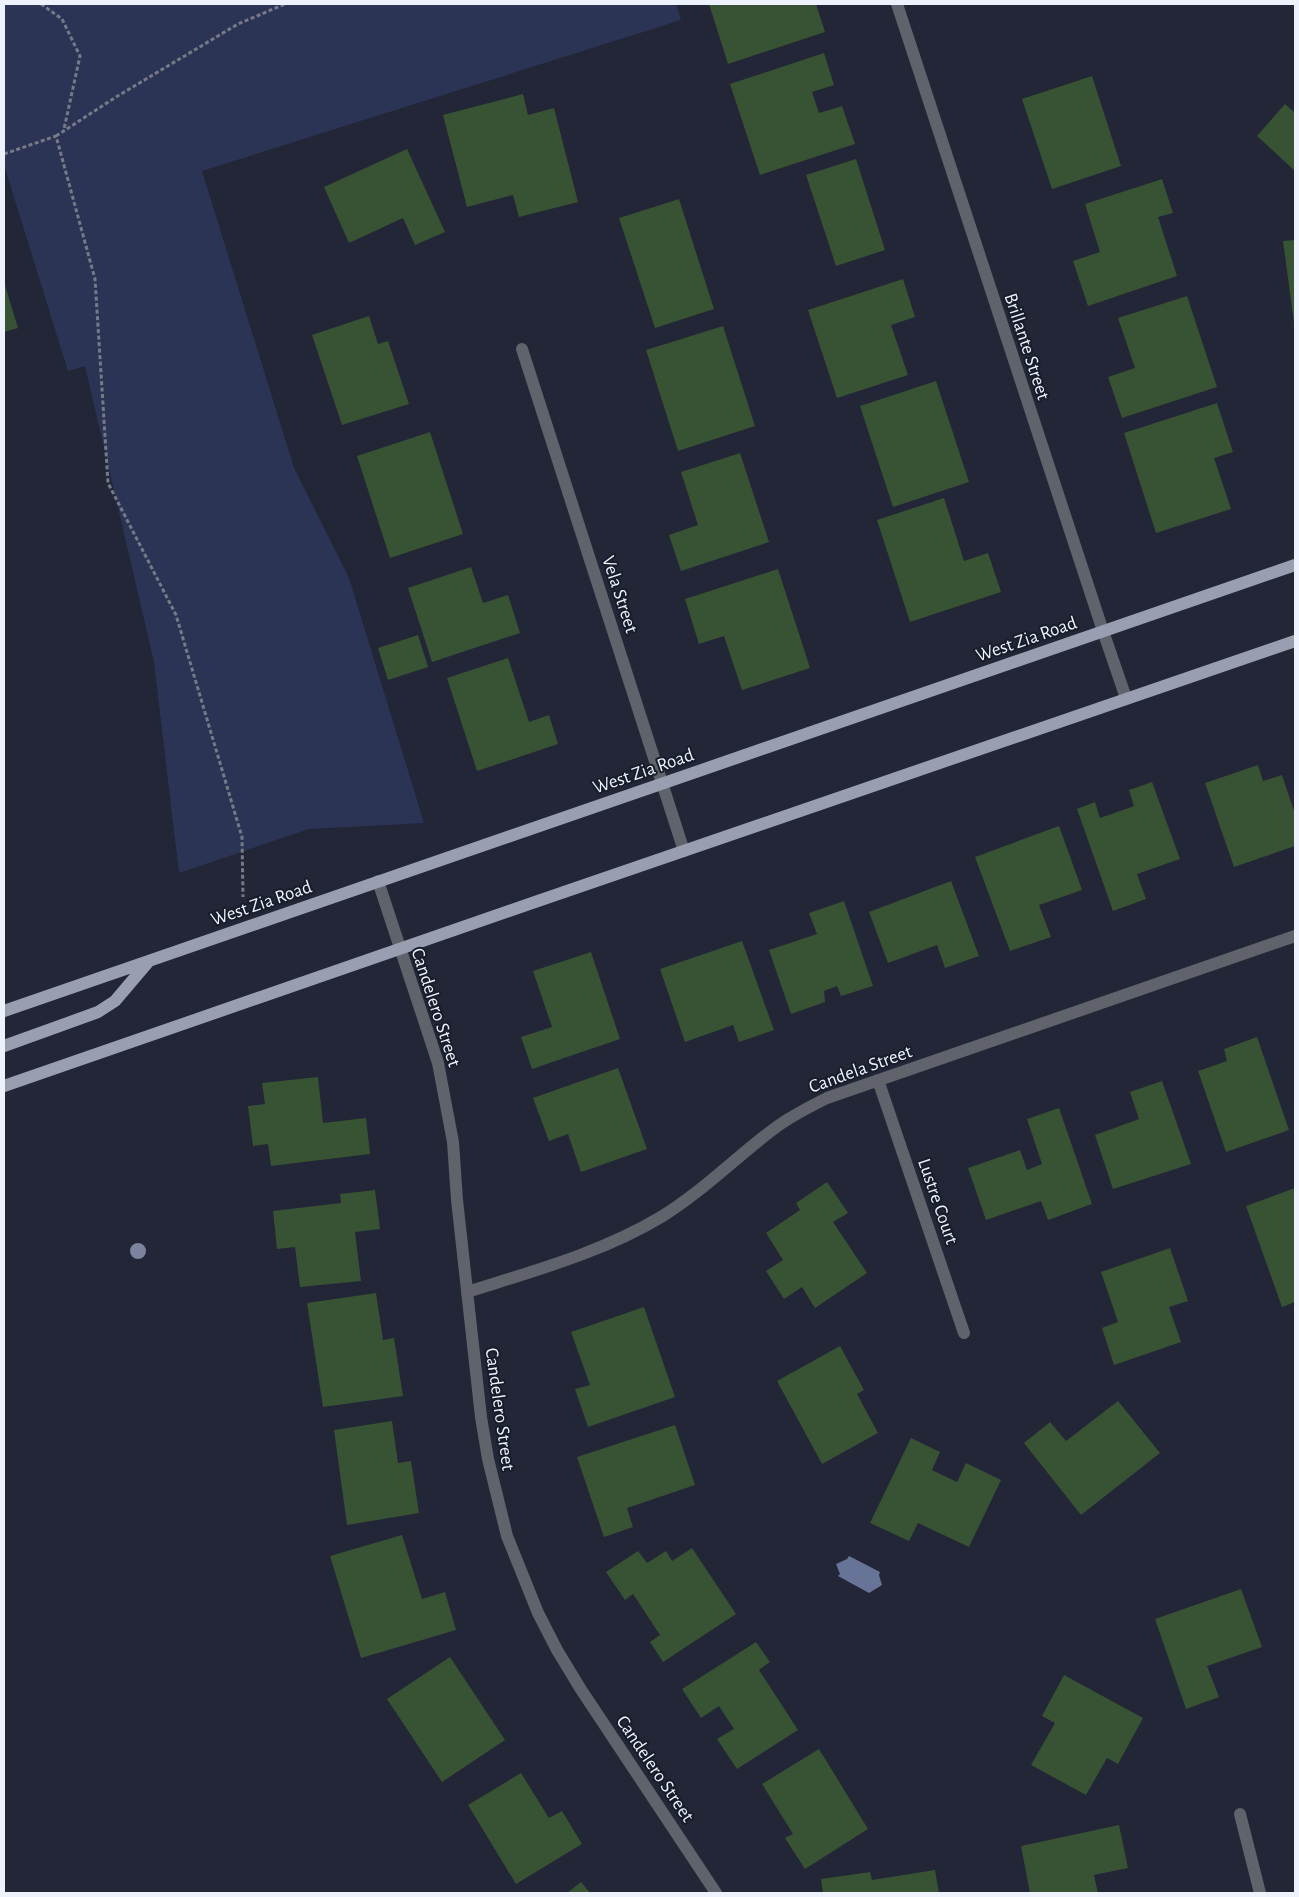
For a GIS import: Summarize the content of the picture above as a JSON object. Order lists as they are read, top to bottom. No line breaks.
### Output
{"streets":{"main road":["West Zia Road"],"street":["Brillante Street","Vela Street","Candelero Street","Candela Street","Lustre Court"]},"crossings":[["Brillante Street","West Zia Road"],["Vela Street","West Zia Road"],["West Zia Road","Candelero Street"],["Candelero Street","Candela Street"],["Candela Street","Lustre Court"]]}
